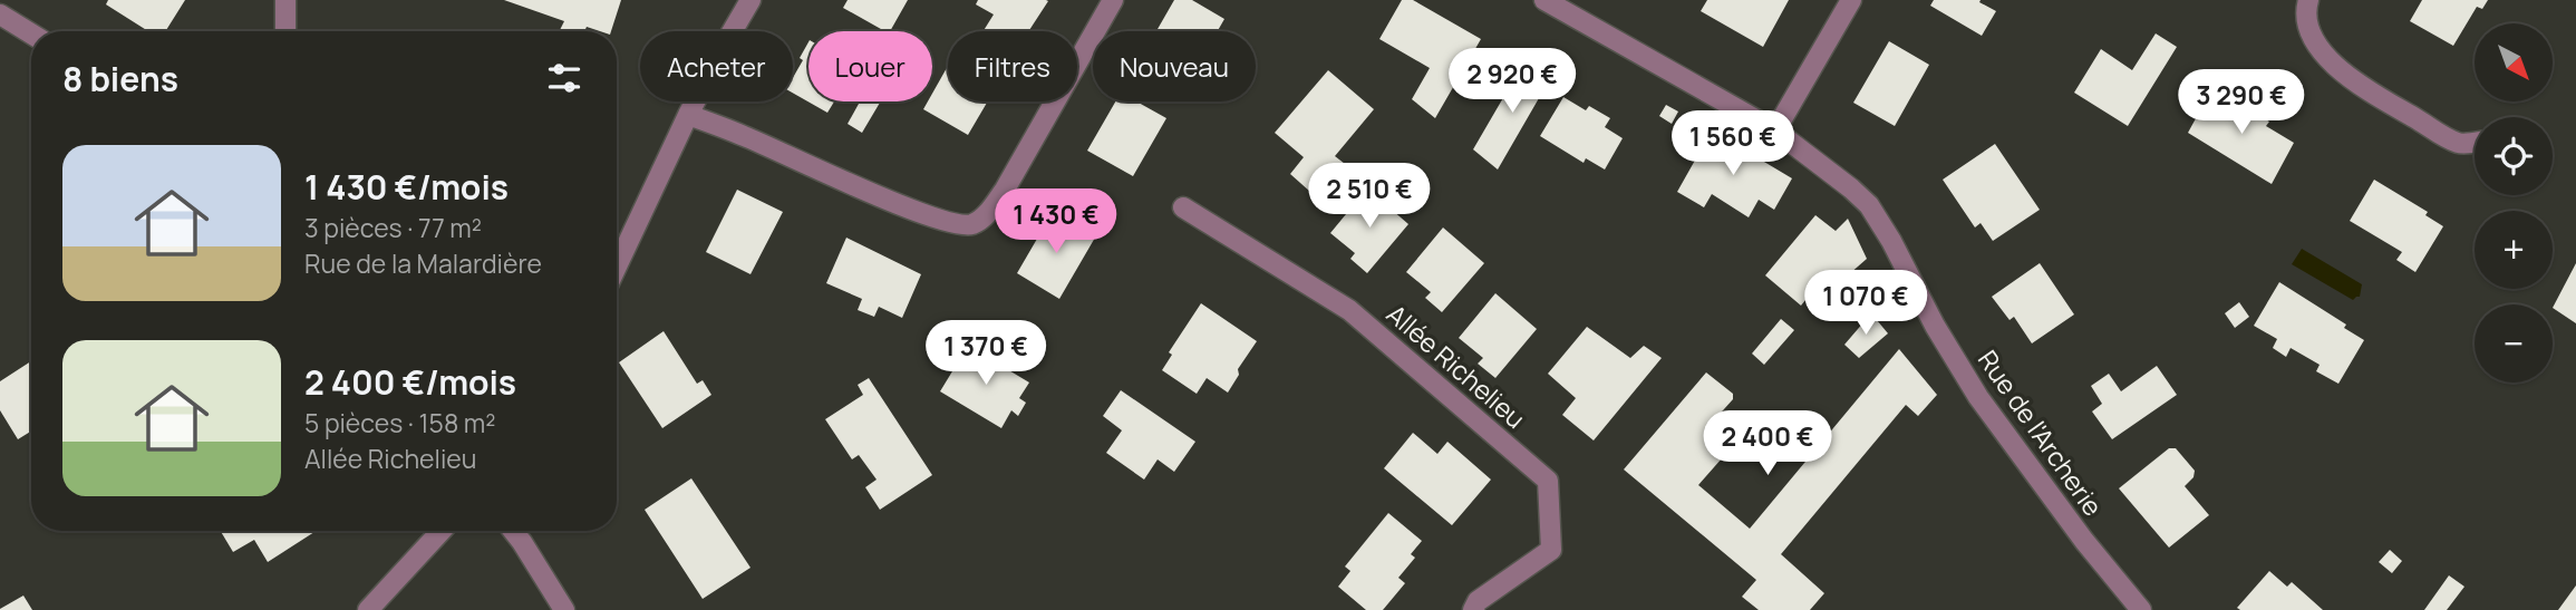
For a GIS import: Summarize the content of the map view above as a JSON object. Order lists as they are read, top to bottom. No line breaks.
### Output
{"streets":{"street":["Allée Richelieu","Rue de l'Archerie"]},"north":"bottom right","page":{"map_buttons":["+","−"],"chip":["Acheter","Louer","Filtres","Nouveau"],"heading":"8 biens","price":["2 920 €","3 290 €","1 560 €","2 510 €","1 430 €","1 070 €","1 370 €","2 400 €"],"list":[{"name":"1 430 €/mois","note":"3 pièces · 77 m² · Rue de la Malardière"},{"name":"2 400 €/mois","note":"5 pièces · 158 m² · Allée Richelieu"}]}}
